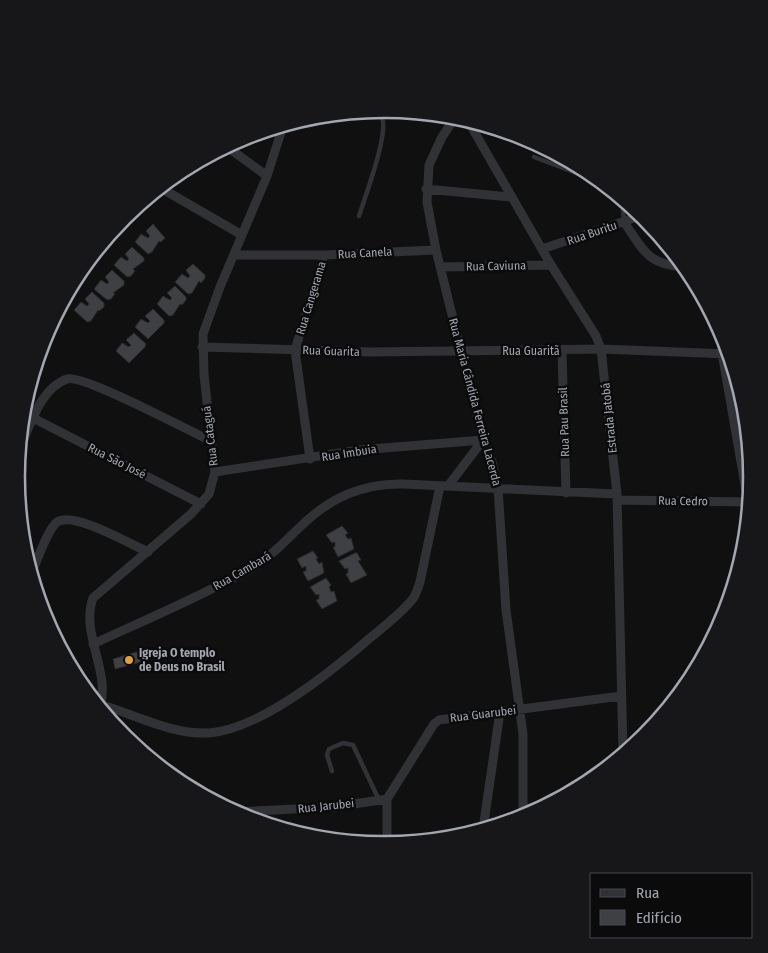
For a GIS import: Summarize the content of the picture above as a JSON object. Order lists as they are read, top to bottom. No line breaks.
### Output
{"streets":{"street":["Rua Buritu","Rua Canela","Rua Caviuna","Rua Cangerama","Rua Guarita","Rua Guaritã","Rua Maria Cândida Ferreira Lacerda","Estrada Jatobá","Rua Pau Brasil","Rua Cataguá","Rua Imbuia","Rua São José","Rua Cedro","Rua Cambará","Rua Guarubei","Rua Jarubei"]},"crossings":[["Rua Buritu","Estrada Jatobá"],["Rua Canela","Rua Cangerama"],["Rua Canela","Rua Maria Cândida Ferreira Lacerda"],["Rua Canela","Rua Cataguá"],["Rua Caviuna","Rua Maria Cândida Ferreira Lacerda"],["Rua Caviuna","Estrada Jatobá"],["Rua Cangerama","Rua Guarita"],["Rua Cangerama","Rua Imbuia"],["Rua Guarita","Rua Guaritã"],["Rua Guarita","Rua Maria Cândida Ferreira Lacerda"],["Rua Guarita","Rua Cataguá"],["Rua Guaritã","Rua Maria Cândida Ferreira Lacerda"],["Rua Guaritã","Estrada Jatobá"],["Rua Guaritã","Rua Pau Brasil"],["Rua Maria Cândida Ferreira Lacerda","Rua Imbuia"],["Rua Maria Cândida Ferreira Lacerda","Rua Cedro"],["Rua Maria Cândida Ferreira Lacerda","Rua Cambará"],["Rua Maria Cândida Ferreira Lacerda","Rua Guarubei"],["Estrada Jatobá","Rua Cedro"],["Estrada Jatobá","Rua Guarubei"],["Rua Pau Brasil","Rua Cedro"],["Rua Cataguá","Rua Imbuia"],["Rua Cataguá","Rua São José"],["Rua Cataguá","Rua Cambará"],["Rua Cedro","Rua Cambará"],["Rua Guarubei","Rua Jarubei"]],"places":["Igreja O templo de Deus no Brasil"],"legend":["Rua","Edifício"]}
